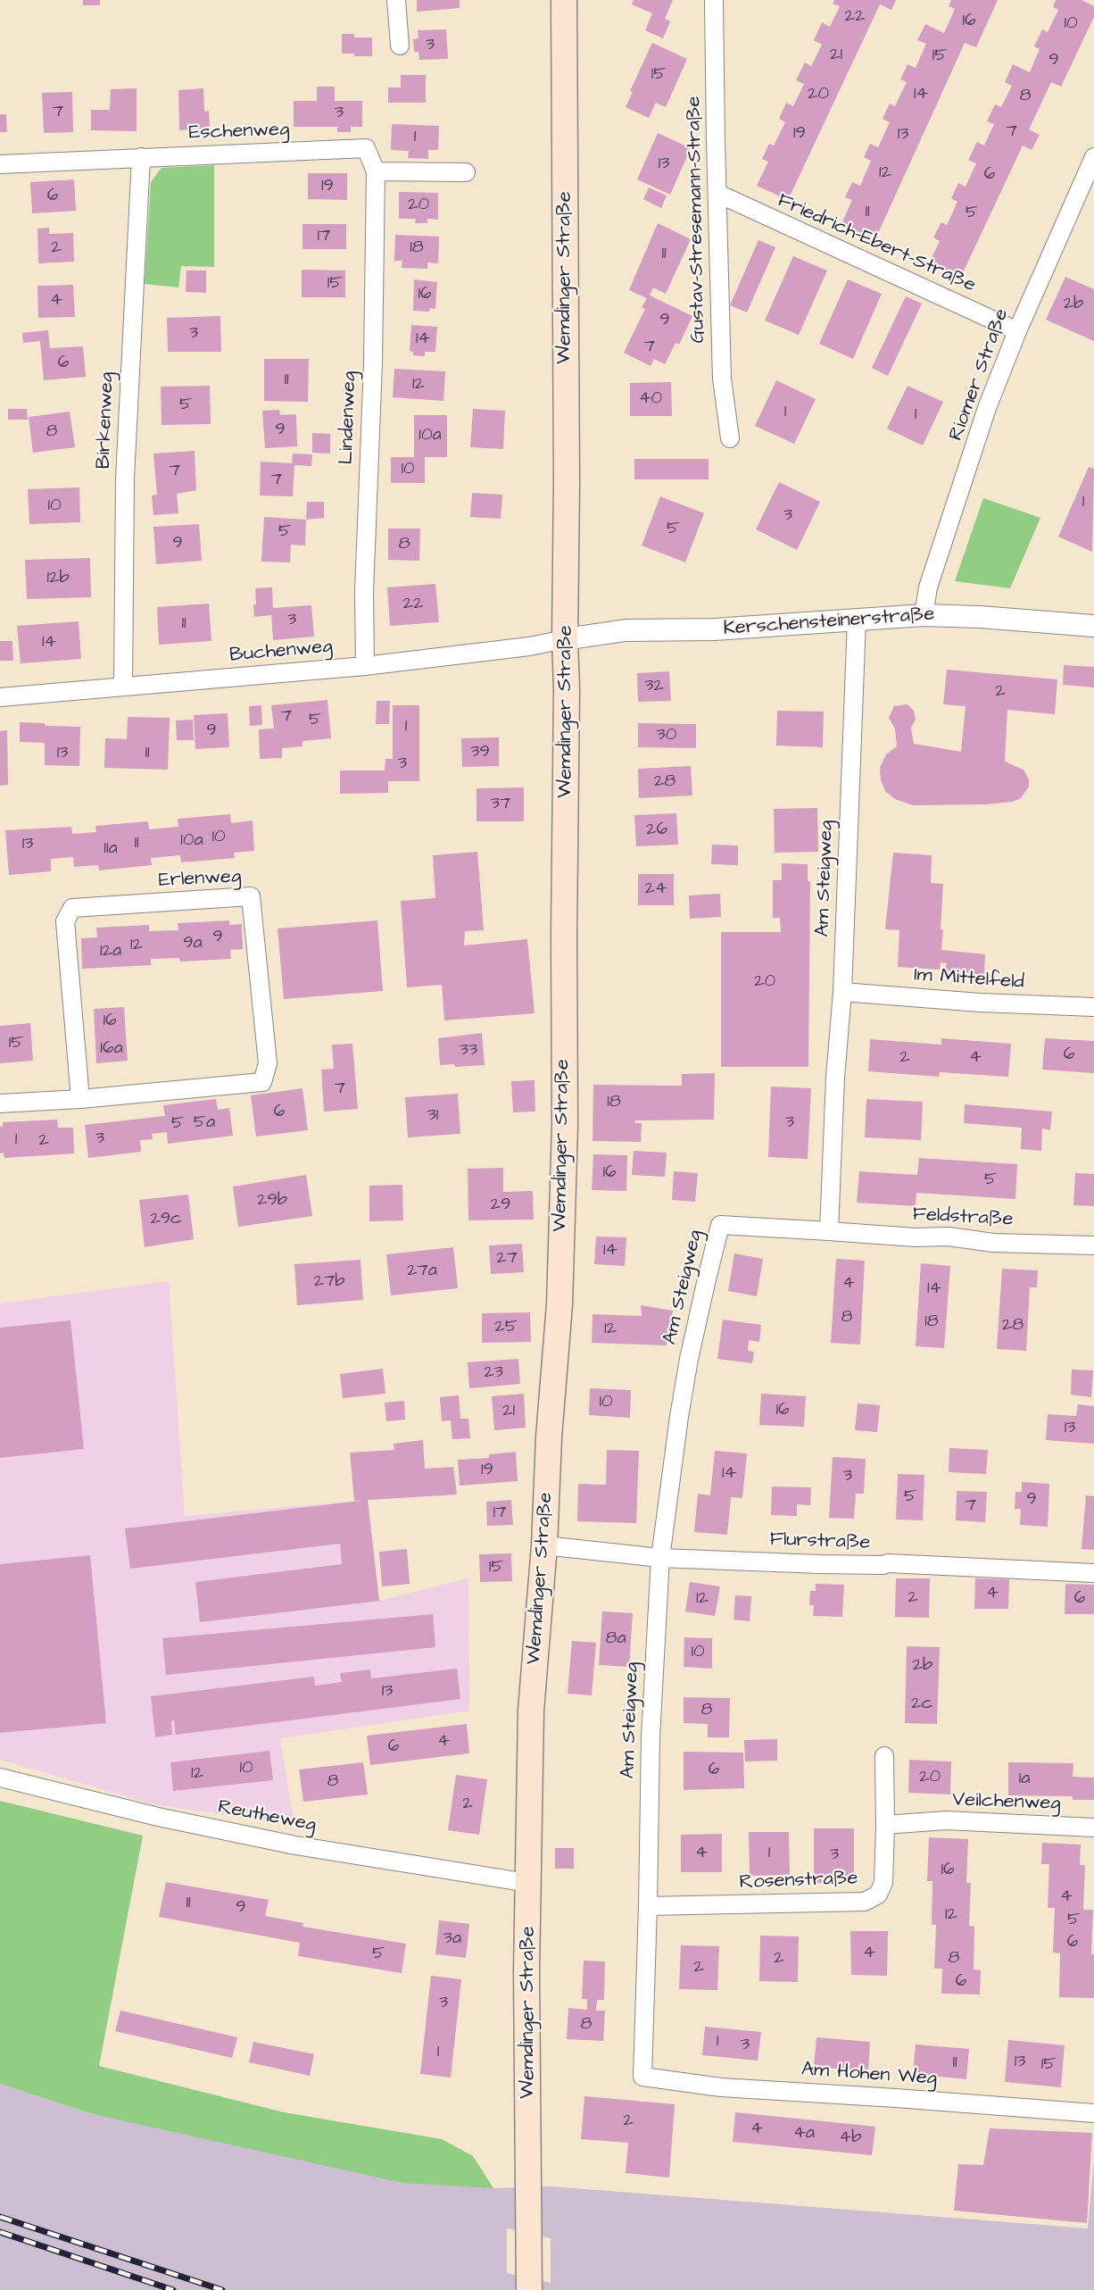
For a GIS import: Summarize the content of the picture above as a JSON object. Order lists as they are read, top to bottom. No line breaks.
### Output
{"streets":{"main road":["Wemdinger Straße"],"street":["Eschenweg","Gustav-Stresemann-Straße","Friedrich-Ebert-Straße","Riomer Straße","Lindenweg","Birkenweg","Kerschensteinerstraße","Buchenweg","Am Steigweg","Erlenweg","Im Mittelfeld","Feldstraße","Flurstraße","Veilchenweg","Reutheweg","Rosenstraße","Am Hohen Weg"]},"crossings":[["Eschenweg","Lindenweg"],["Eschenweg","Birkenweg"],["Gustav-Stresemann-Straße","Friedrich-Ebert-Straße"],["Friedrich-Ebert-Straße","Riomer Straße"],["Wemdinger Straße","Kerschensteinerstraße"],["Wemdinger Straße","Buchenweg"],["Wemdinger Straße","Flurstraße"],["Wemdinger Straße","Reutheweg"],["Riomer Straße","Kerschensteinerstraße"],["Lindenweg","Buchenweg"],["Birkenweg","Buchenweg"],["Kerschensteinerstraße","Buchenweg"],["Kerschensteinerstraße","Am Steigweg"],["Am Steigweg","Im Mittelfeld"],["Am Steigweg","Feldstraße"],["Am Steigweg","Flurstraße"],["Am Steigweg","Rosenstraße"],["Am Steigweg","Am Hohen Weg"],["Veilchenweg","Rosenstraße"]],"house_numbers":["22","16","10","3","21","15","9","15","20","14","8","7","3","7","19","13","1","13","12","6","19","6","20","11","5","17","2","18","11","15","16","4","2b","9","3","14","7","6","11","12","40","5","1","1","9","8","10a","10","7","7","1","10","3","5","5","9","8","12b","22","3","11","14","32","2","7","5","1","9","30","39","13","11","3","28","37","26","10","10a","11","13","11a","24","9","9a","12","12a","20","16","15","16a","33","6","2","4","7","18","6","31","5a","3","5","3","1","2","16","5","29b","29","29c","14","27","27a","27b","4","14","8","18","28","25","12","23","10","16","21","13","19","14","3","5","9","7","17","15","4","2","12","6","8a","10","2b","13","2c","8","4","6","10","6","12","20","1a","8","2","4","1","3","16","4","11","9","12","5","3a","6","4","5","2","8","2","6","3","8","1","3","1","13","11","15","2","4","4a","4b"]}
